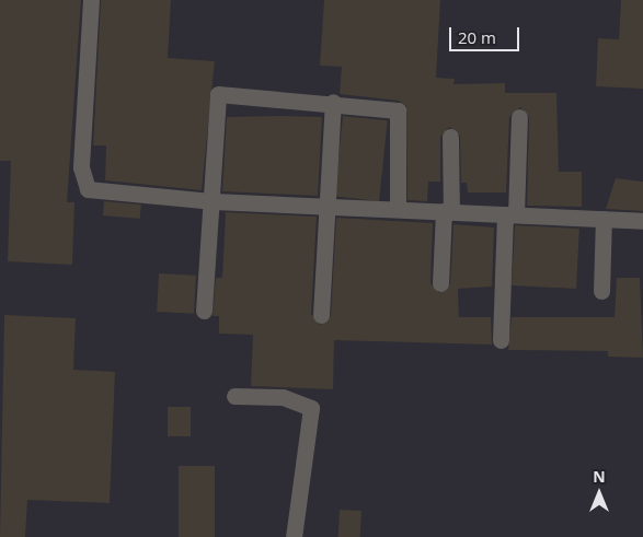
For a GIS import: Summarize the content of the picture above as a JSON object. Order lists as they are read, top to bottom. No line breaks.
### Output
{"scale_bar":"20 m","north":"top"}
